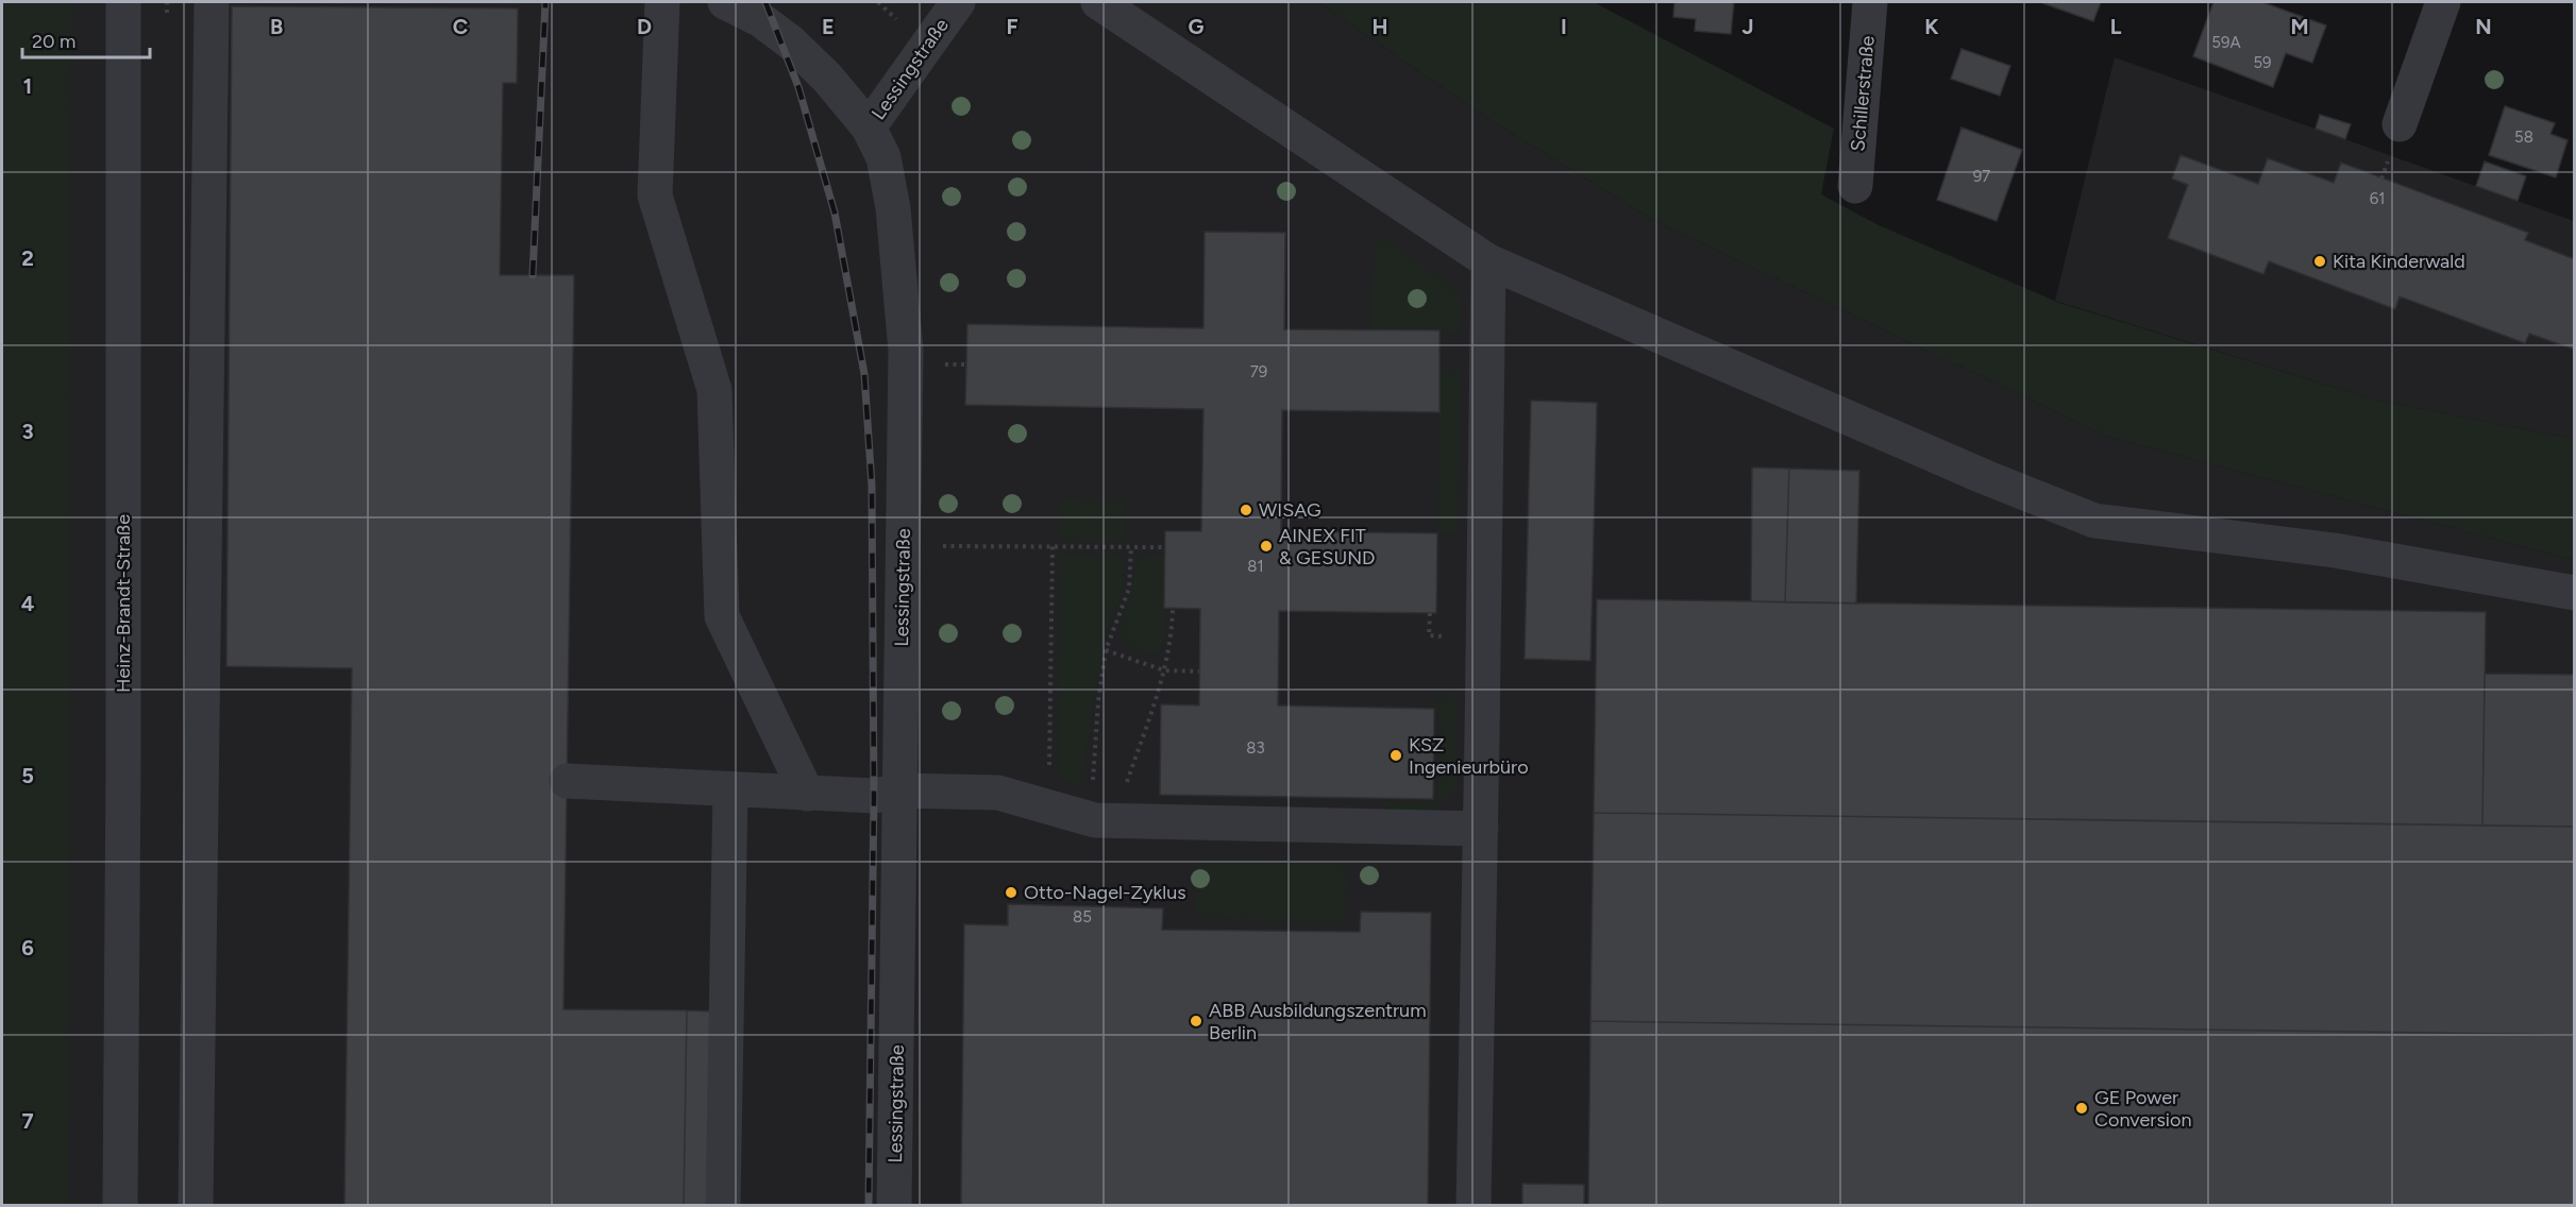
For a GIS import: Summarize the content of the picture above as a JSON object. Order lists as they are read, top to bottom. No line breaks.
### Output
{"streets":{"street":["Lessingstraße","Schillerstraße","Heinz-Brandt-Straße"]},"places":["Kita Kinderwald","WISAG","AINEX FIT & GESUND","KSZ Ingenieurbüro","Otto-Nagel-Zyklus","ABB Ausbildungszentrum Berlin","GE Power Conversion"],"house_numbers":["59A","59","58","97","61","79","81","83","85"],"scale_bar":"20 m","grid":{"columns":["B","C","D","E","F","G","H","I","J","K","L","M","N"],"rows":["1","2","3","4","5","6","7"]}}
